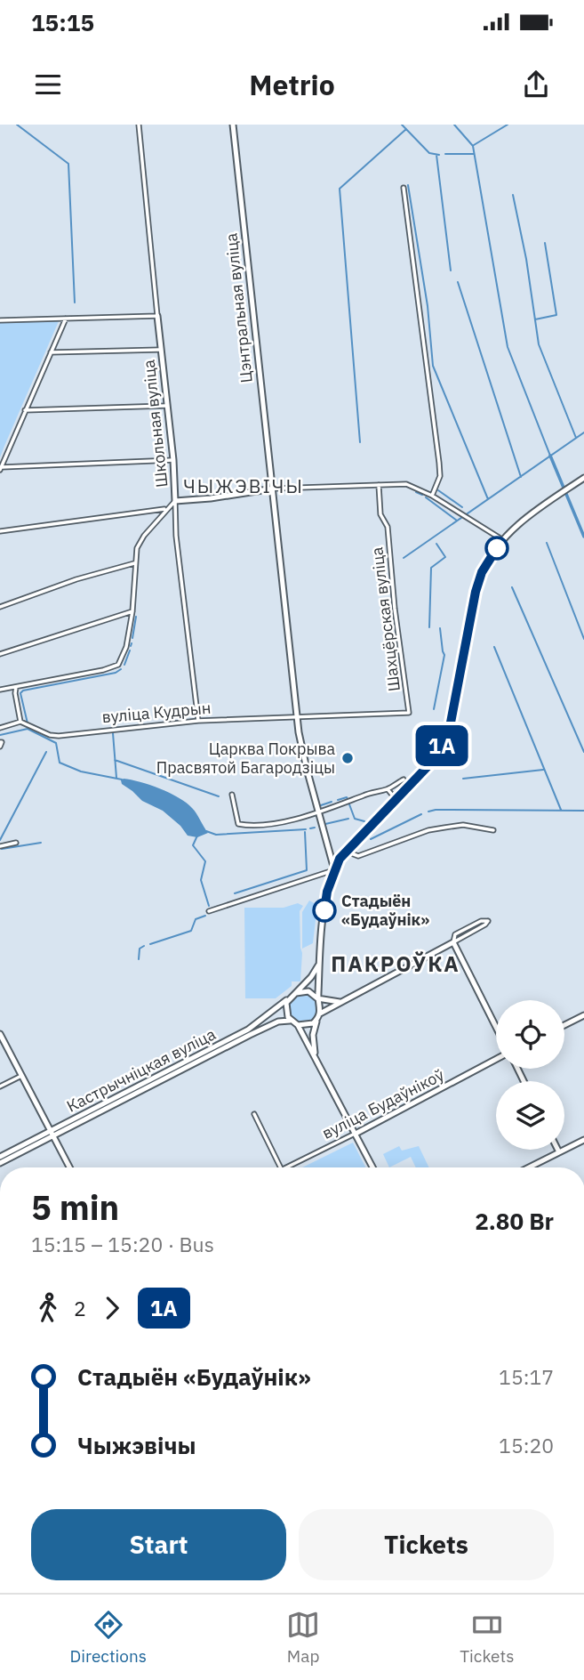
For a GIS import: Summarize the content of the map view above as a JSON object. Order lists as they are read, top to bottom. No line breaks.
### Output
{"streets":{"main road":["Цэнтральная вуліца","Школьная вуліца","Кастрычніцкая вуліца","вуліца Будаўнікоў"],"street":["Шахцёрская вуліца","вуліца Кудрын"]},"crossings":[["Цэнтральная вуліца","Шахцёрская вуліца"],["Цэнтральная вуліца","вуліца Кудрын"],["Школьная вуліца","вуліца Кудрын"],["Шахцёрская вуліца","вуліца Кудрын"]],"districts":["ЧЫЖЭВІЧЫ","ПАКРОЎКА"],"places":["Царква Покрыва Прасвятой Багародзіцы","Стадыён «Будаўнік»"],"lines":["bus line 1А"],"page":{"status":"15:15","header":"Metrio","on_map":"1А","heading":["5 min","15:15 – 15:20 · Bus","2.80 Br"],"legs":["2","1А"],"list":[{"name":"Стадыён «Будаўнік»","value":"15:17"},{"name":"Чыжэвічы","value":"15:20"}],"buttons":["Start","Tickets"],"tabs":["Directions","Map","Tickets"]}}
